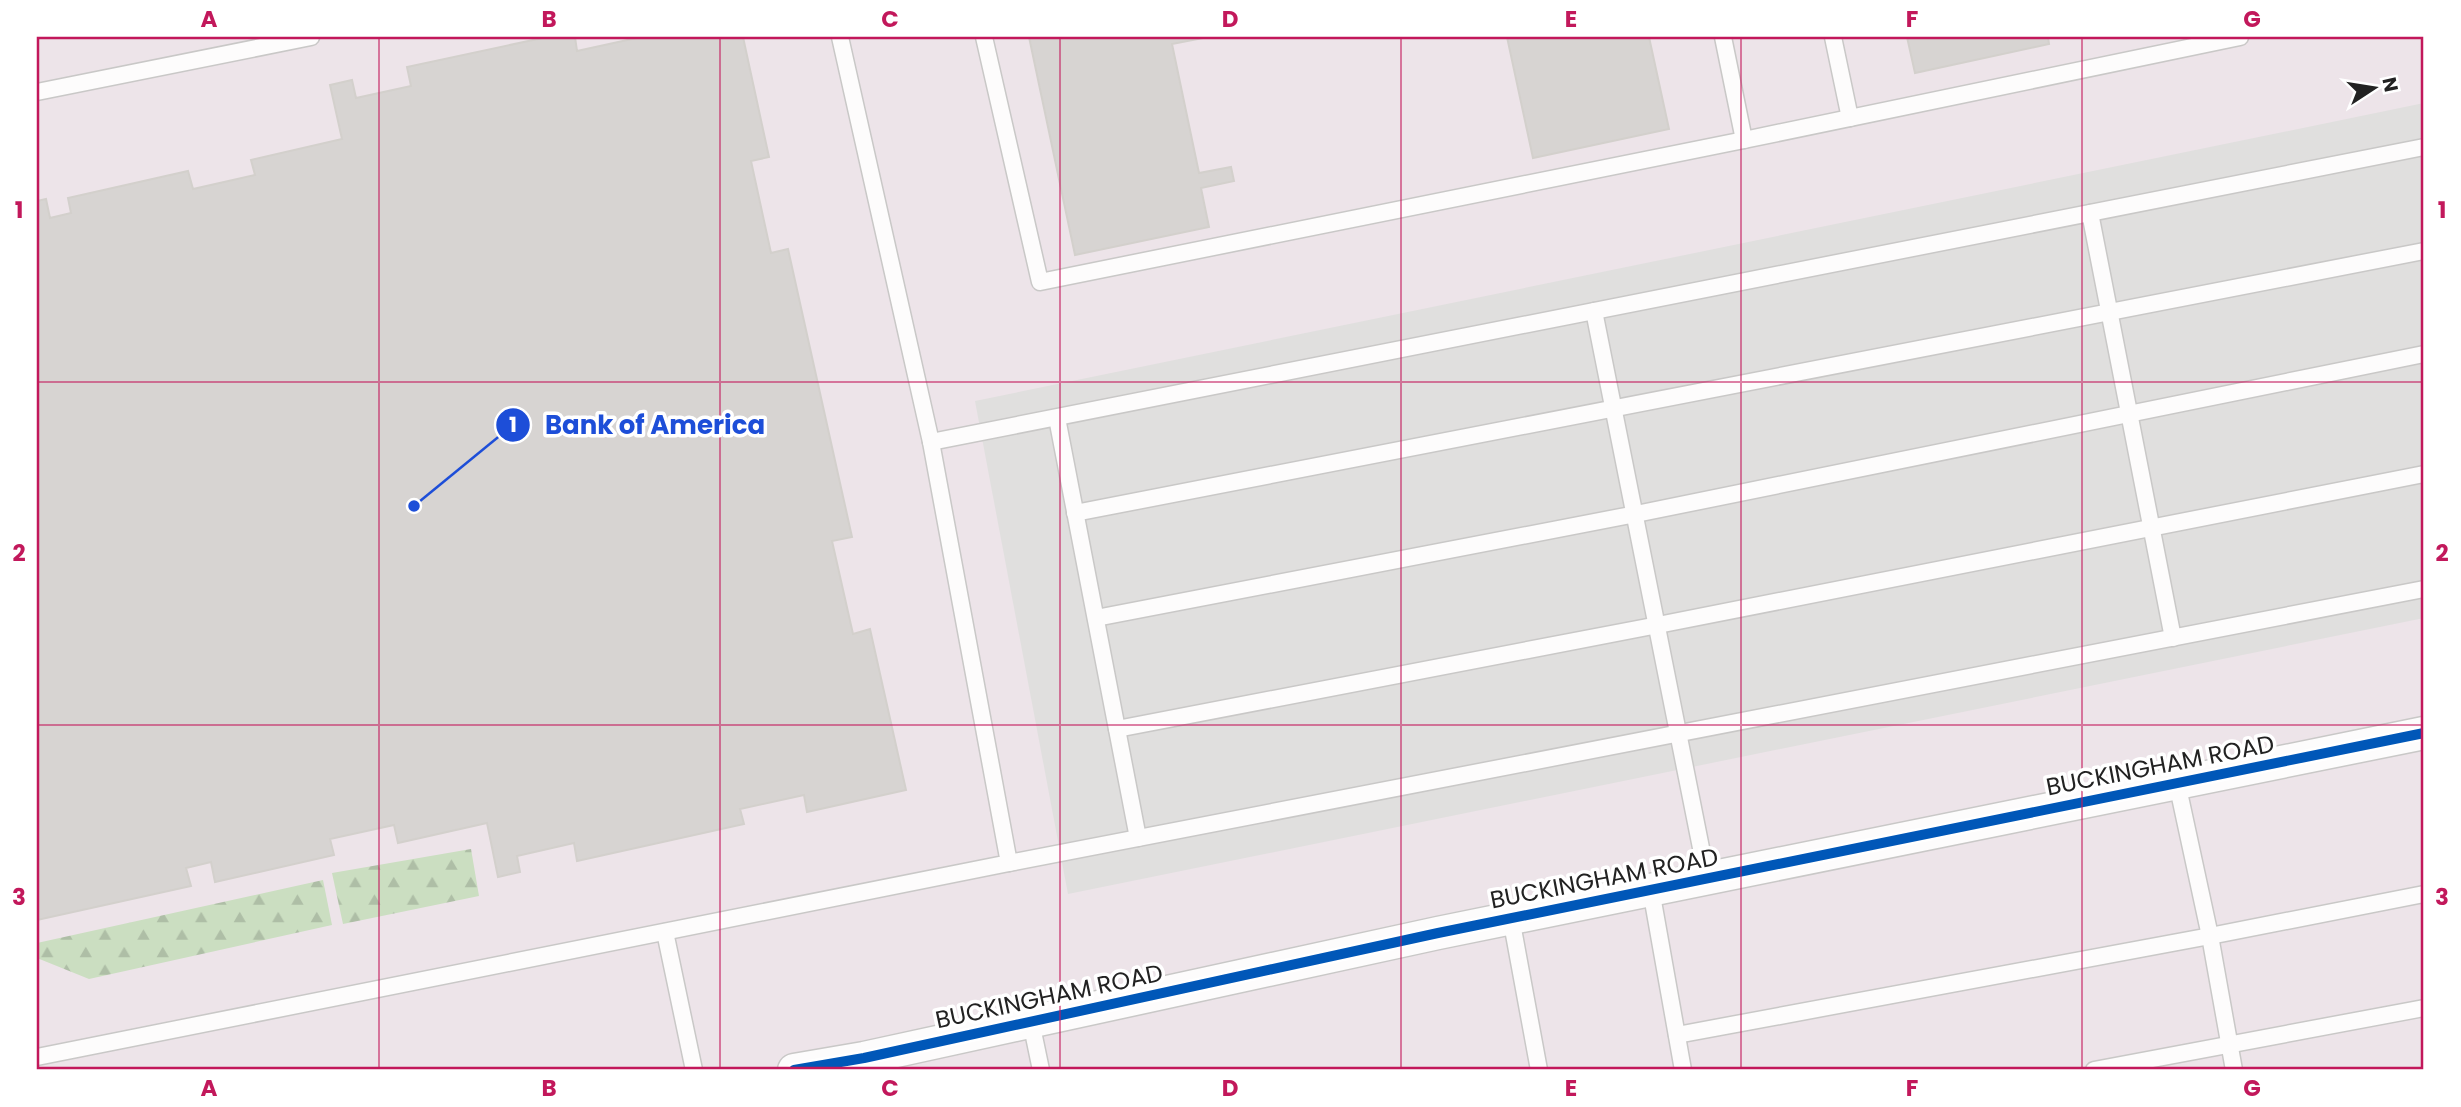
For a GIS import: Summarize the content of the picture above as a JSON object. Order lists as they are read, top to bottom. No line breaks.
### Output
{"streets":{"street":["BUCKINGHAM ROAD"]},"places":["Bank of America"],"north":"right","grid":{"columns":["A","B","C","D","E","F","G"],"rows":["1","2","3"]}}
